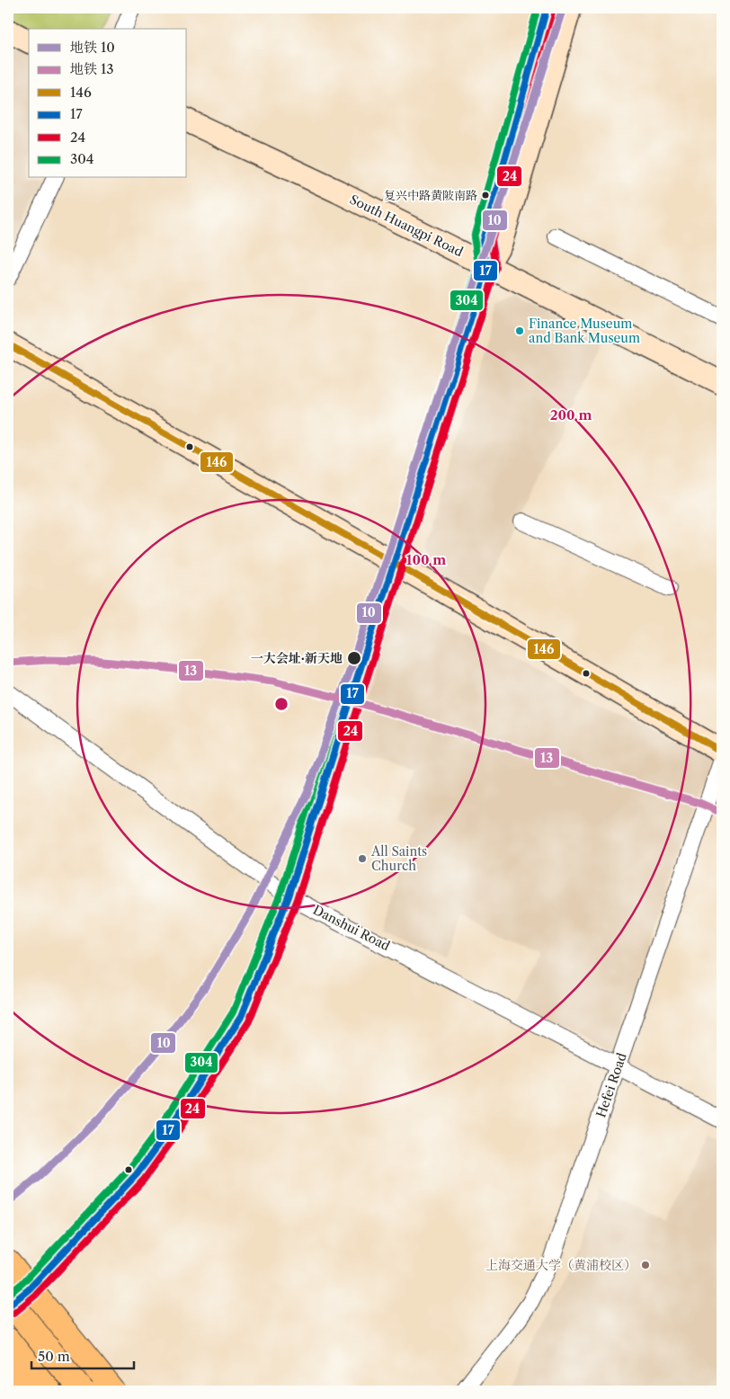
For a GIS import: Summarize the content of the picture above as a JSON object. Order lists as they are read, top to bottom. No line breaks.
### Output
{"streets":{"main road":["South Huangpi Road"],"street":["Danshui Road","Hefei Road"]},"crossings":[["Danshui Road","Hefei Road"]],"places":["复兴中路黄陂南路","Finance Museum and Bank Museum","一大会址·新天地","All Saints Church","上海交通大学（黄浦校区）"],"lines":["metro line 10","transit line 17","transit line 304","transit line 24","transit line 146","metro line 13"],"legend":["地铁 10","地铁 13","146","17","24","304"],"scale_bar":"50 m","rings":["200 m","100 m"]}
